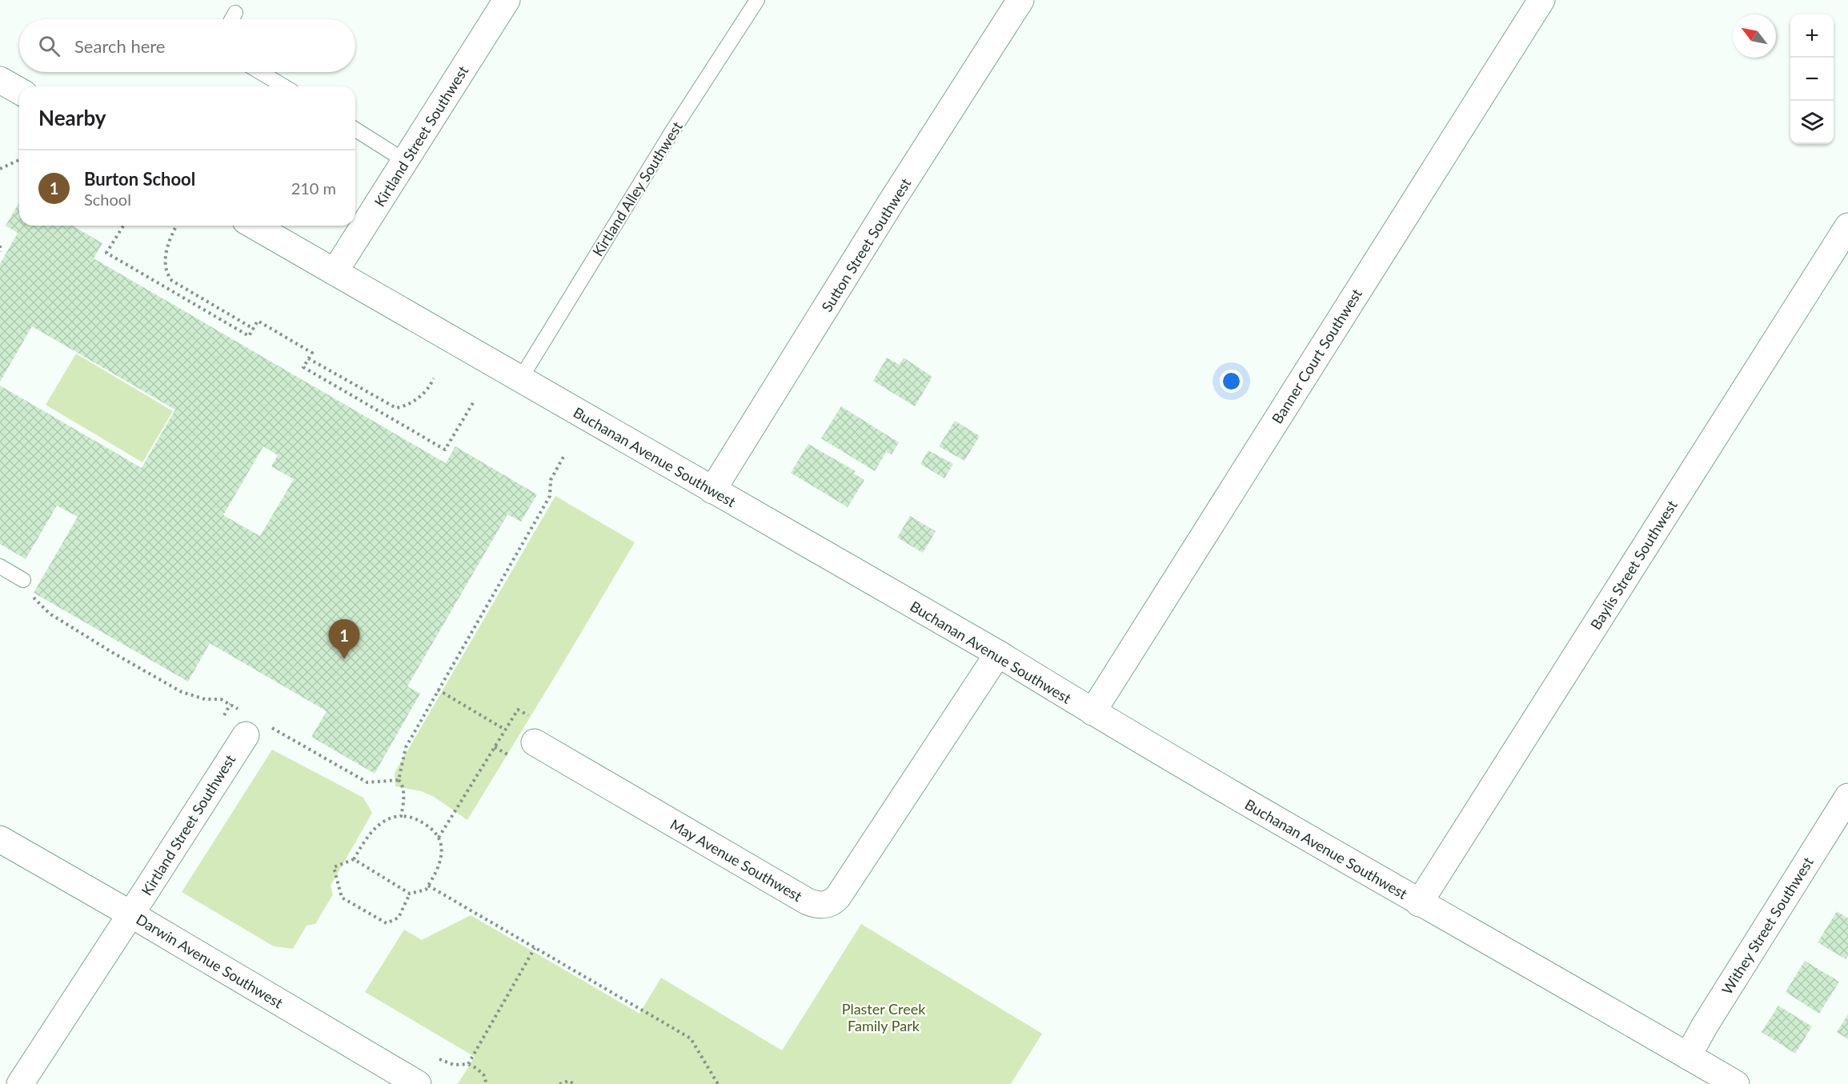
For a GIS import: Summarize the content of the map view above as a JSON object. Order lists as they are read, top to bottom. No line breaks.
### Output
{"streets":{"street":["Kirtland Street Southwest","Sutton Street Southwest","Banner Court Southwest","Buchanan Avenue Southwest","Baylis Street Southwest","May Avenue Southwest","Withey Street Southwest","Darwin Avenue Southwest"],"lane":["Kirtland Alley Southwest"]},"crossings":[["Kirtland Street Southwest","Buchanan Avenue Southwest"],["Kirtland Street Southwest","Darwin Avenue Southwest"],["Kirtland Alley Southwest","Buchanan Avenue Southwest"],["Sutton Street Southwest","Buchanan Avenue Southwest"],["Banner Court Southwest","Buchanan Avenue Southwest"],["Buchanan Avenue Southwest","Baylis Street Southwest"],["Buchanan Avenue Southwest","May Avenue Southwest"],["Buchanan Avenue Southwest","Withey Street Southwest"]],"parks":["Plaster Creek Family Park"],"north":"top left","page":{"map_buttons":["+","−"],"search":"Search here","heading":"Nearby","list":[{"mark":"1","name":"Burton School","note":"School","value":"210 m"}],"pins":"1"}}
